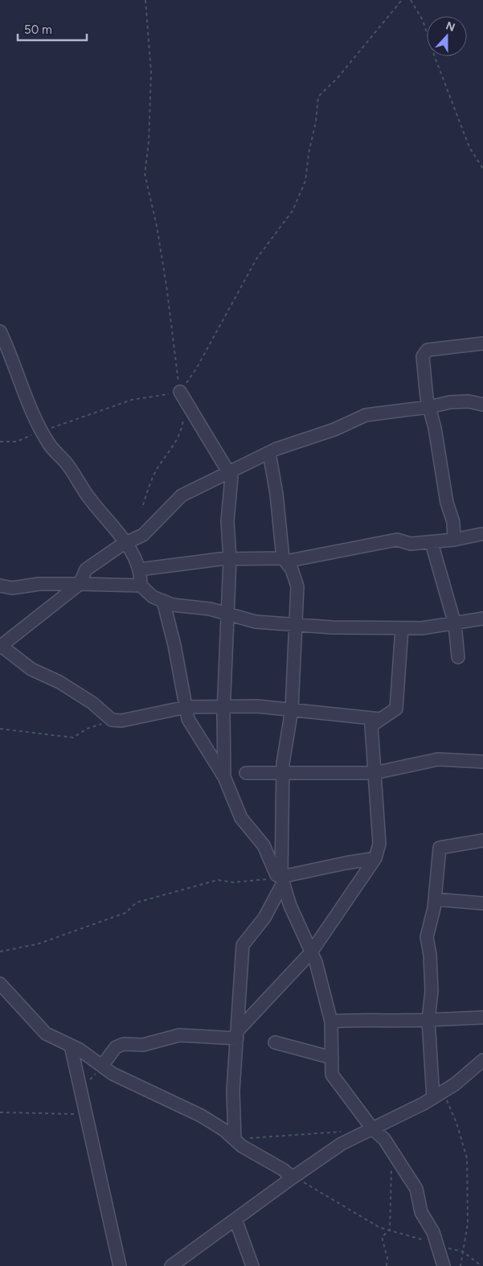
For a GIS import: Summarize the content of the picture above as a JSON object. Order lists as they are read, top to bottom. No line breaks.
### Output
{"scale_bar":"50 m","north":"top"}
